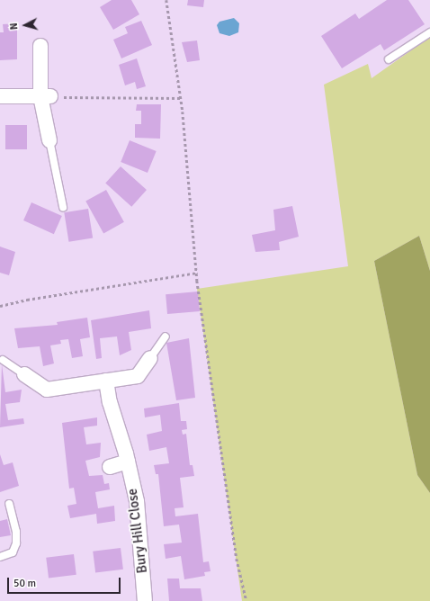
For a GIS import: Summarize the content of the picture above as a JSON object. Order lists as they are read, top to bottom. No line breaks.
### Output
{"streets":{"street":["Bury Hill Close"]},"scale_bar":"50 m","north":"left"}
